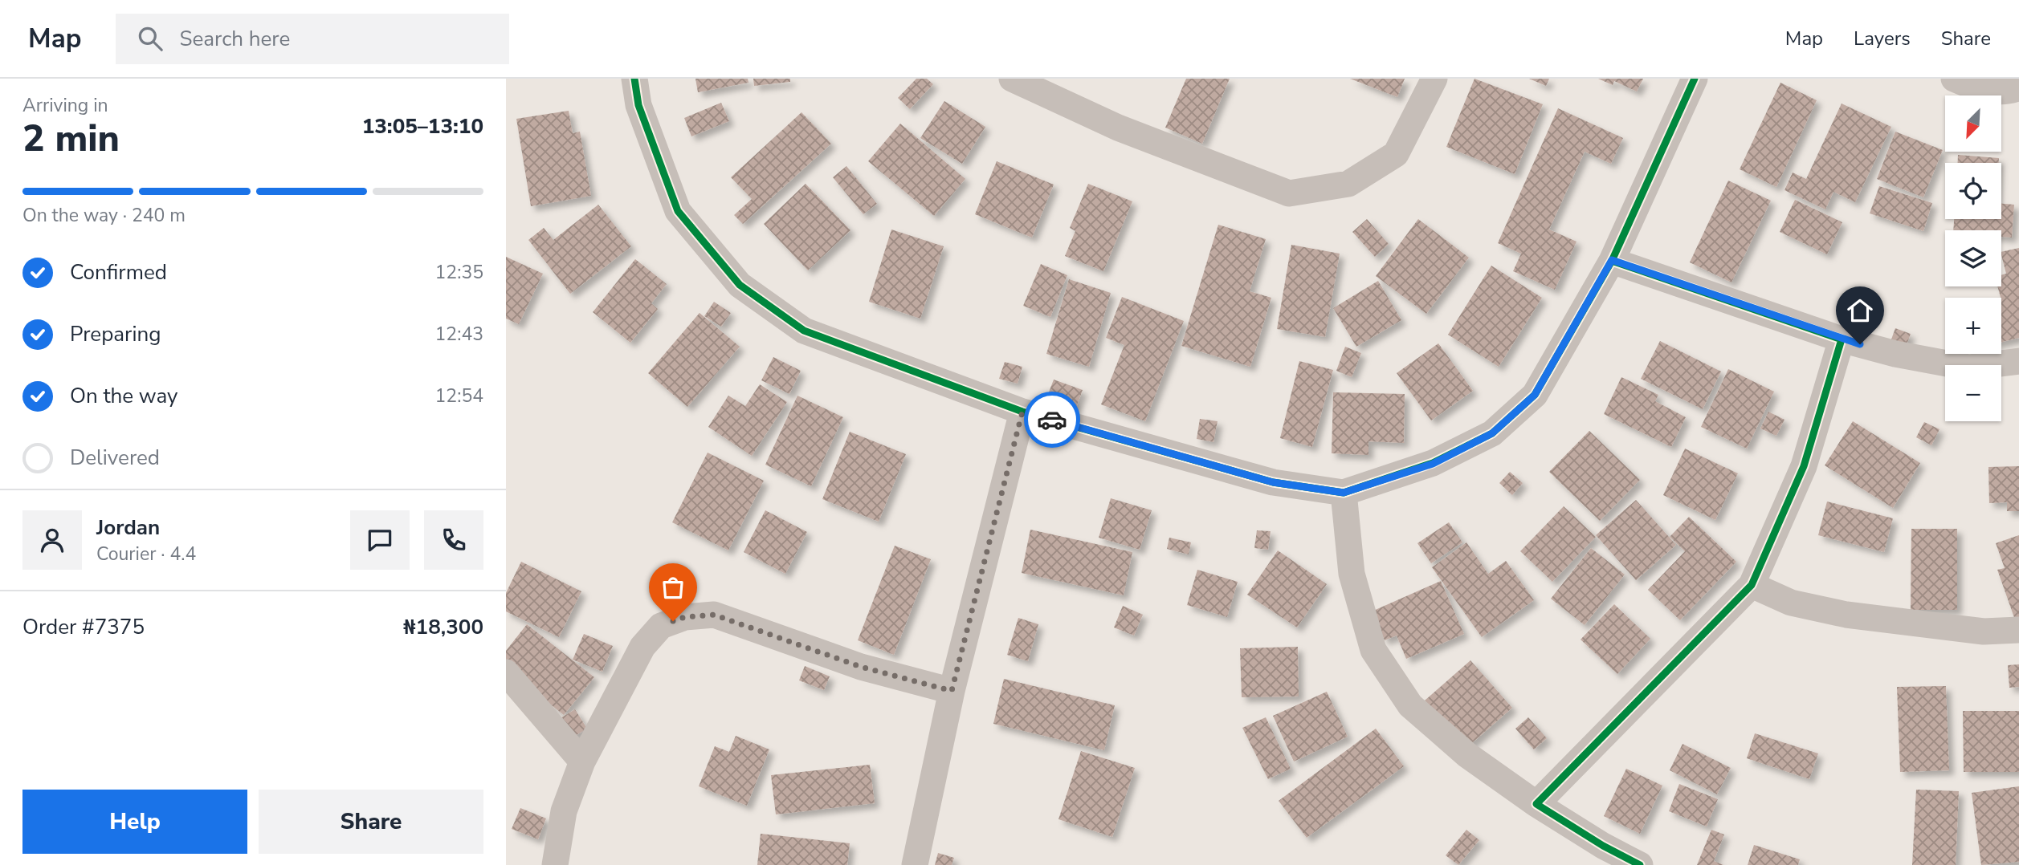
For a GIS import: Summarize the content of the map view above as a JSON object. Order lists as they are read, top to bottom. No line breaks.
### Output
{"north":"bottom left","page":{"header":"Map","search":"Search here","nav":["Map","Layers","Share"],"heading":["2 min","Arriving in","13:05–13:10"],"panel":["Jordan","Courier · 4.4","Order #7375","₦18,300"],"map_buttons":["+","−"],"bar":"On the way · 240 m","list":[["Confirmed","12:35"],["Preparing","12:43"],["On the way","12:54"],"Delivered"],"buttons":["Help","Share"]}}
